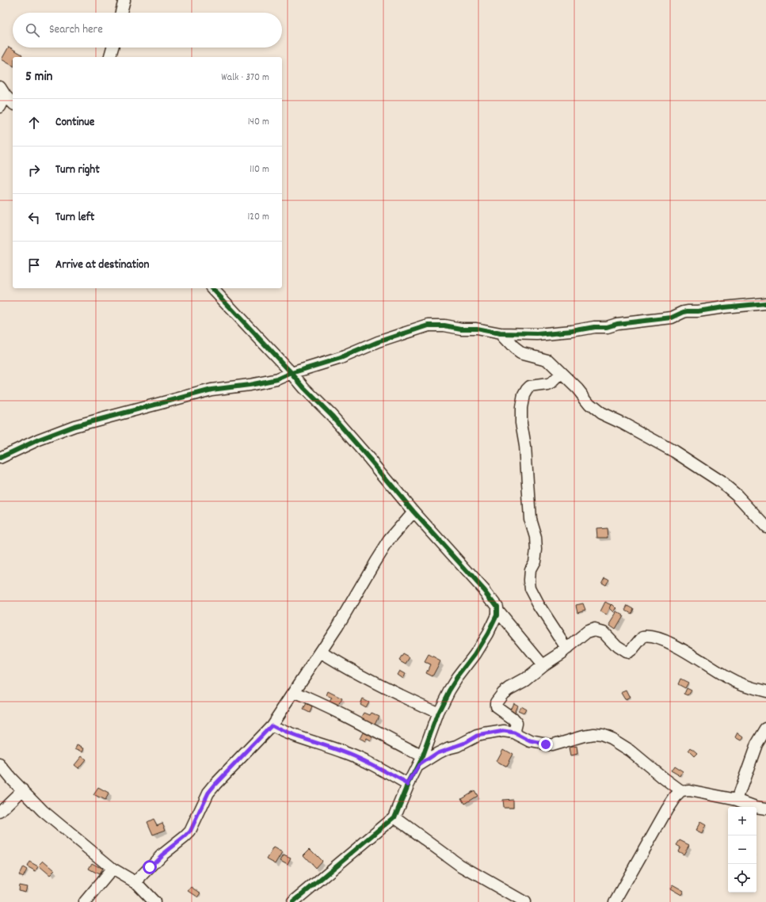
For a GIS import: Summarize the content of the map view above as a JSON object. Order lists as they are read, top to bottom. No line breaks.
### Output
{"page":{"search":"Search here","heading":["5 min","Walk · 370 m"],"list":[["Continue","140 m"],["Turn right","110 m"],["Turn left","120 m"],"Arrive at destination"],"map_buttons":["+","−"]}}
